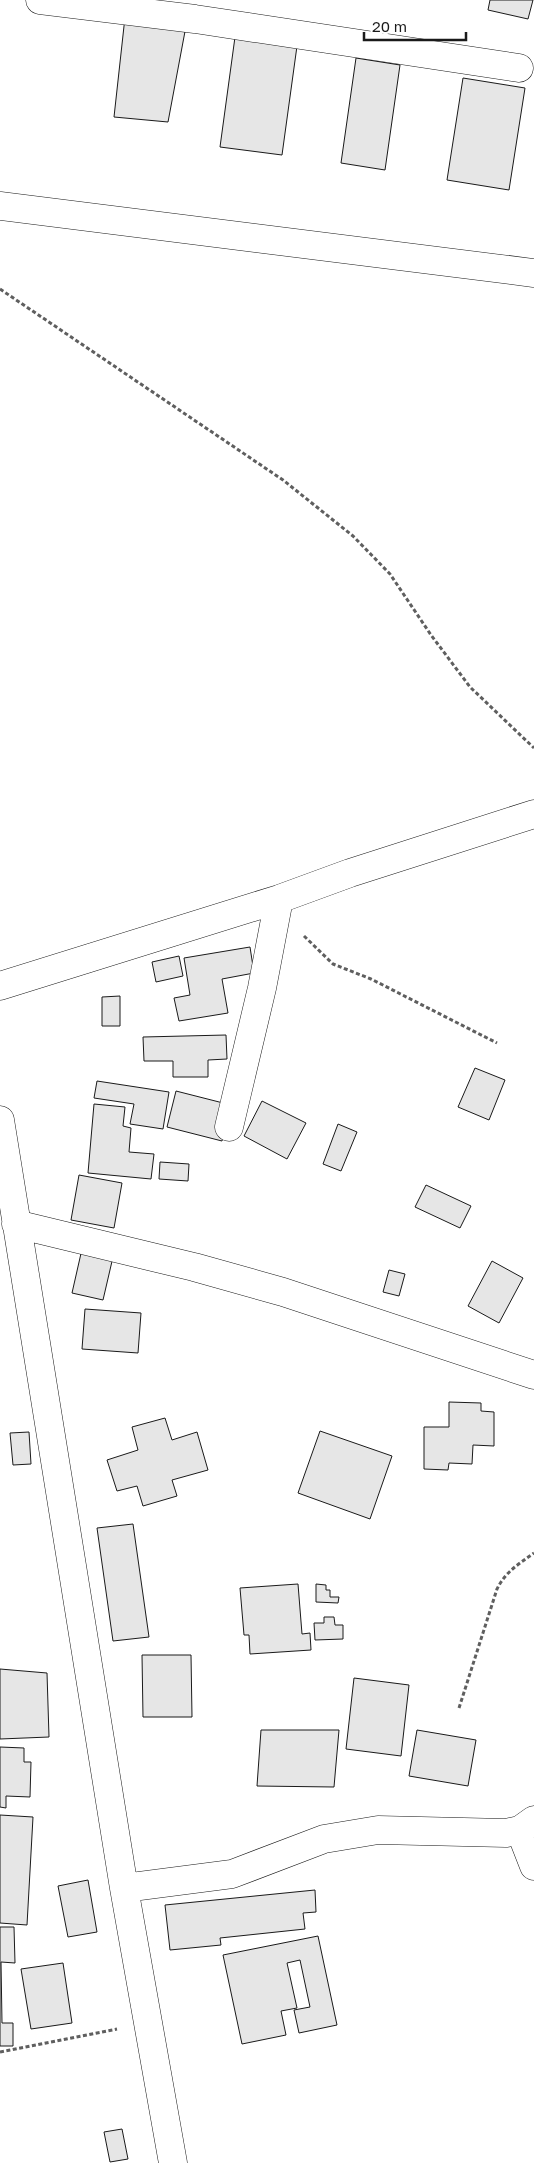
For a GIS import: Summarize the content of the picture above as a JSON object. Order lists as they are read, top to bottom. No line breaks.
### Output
{"scale_bar":"20 m"}
